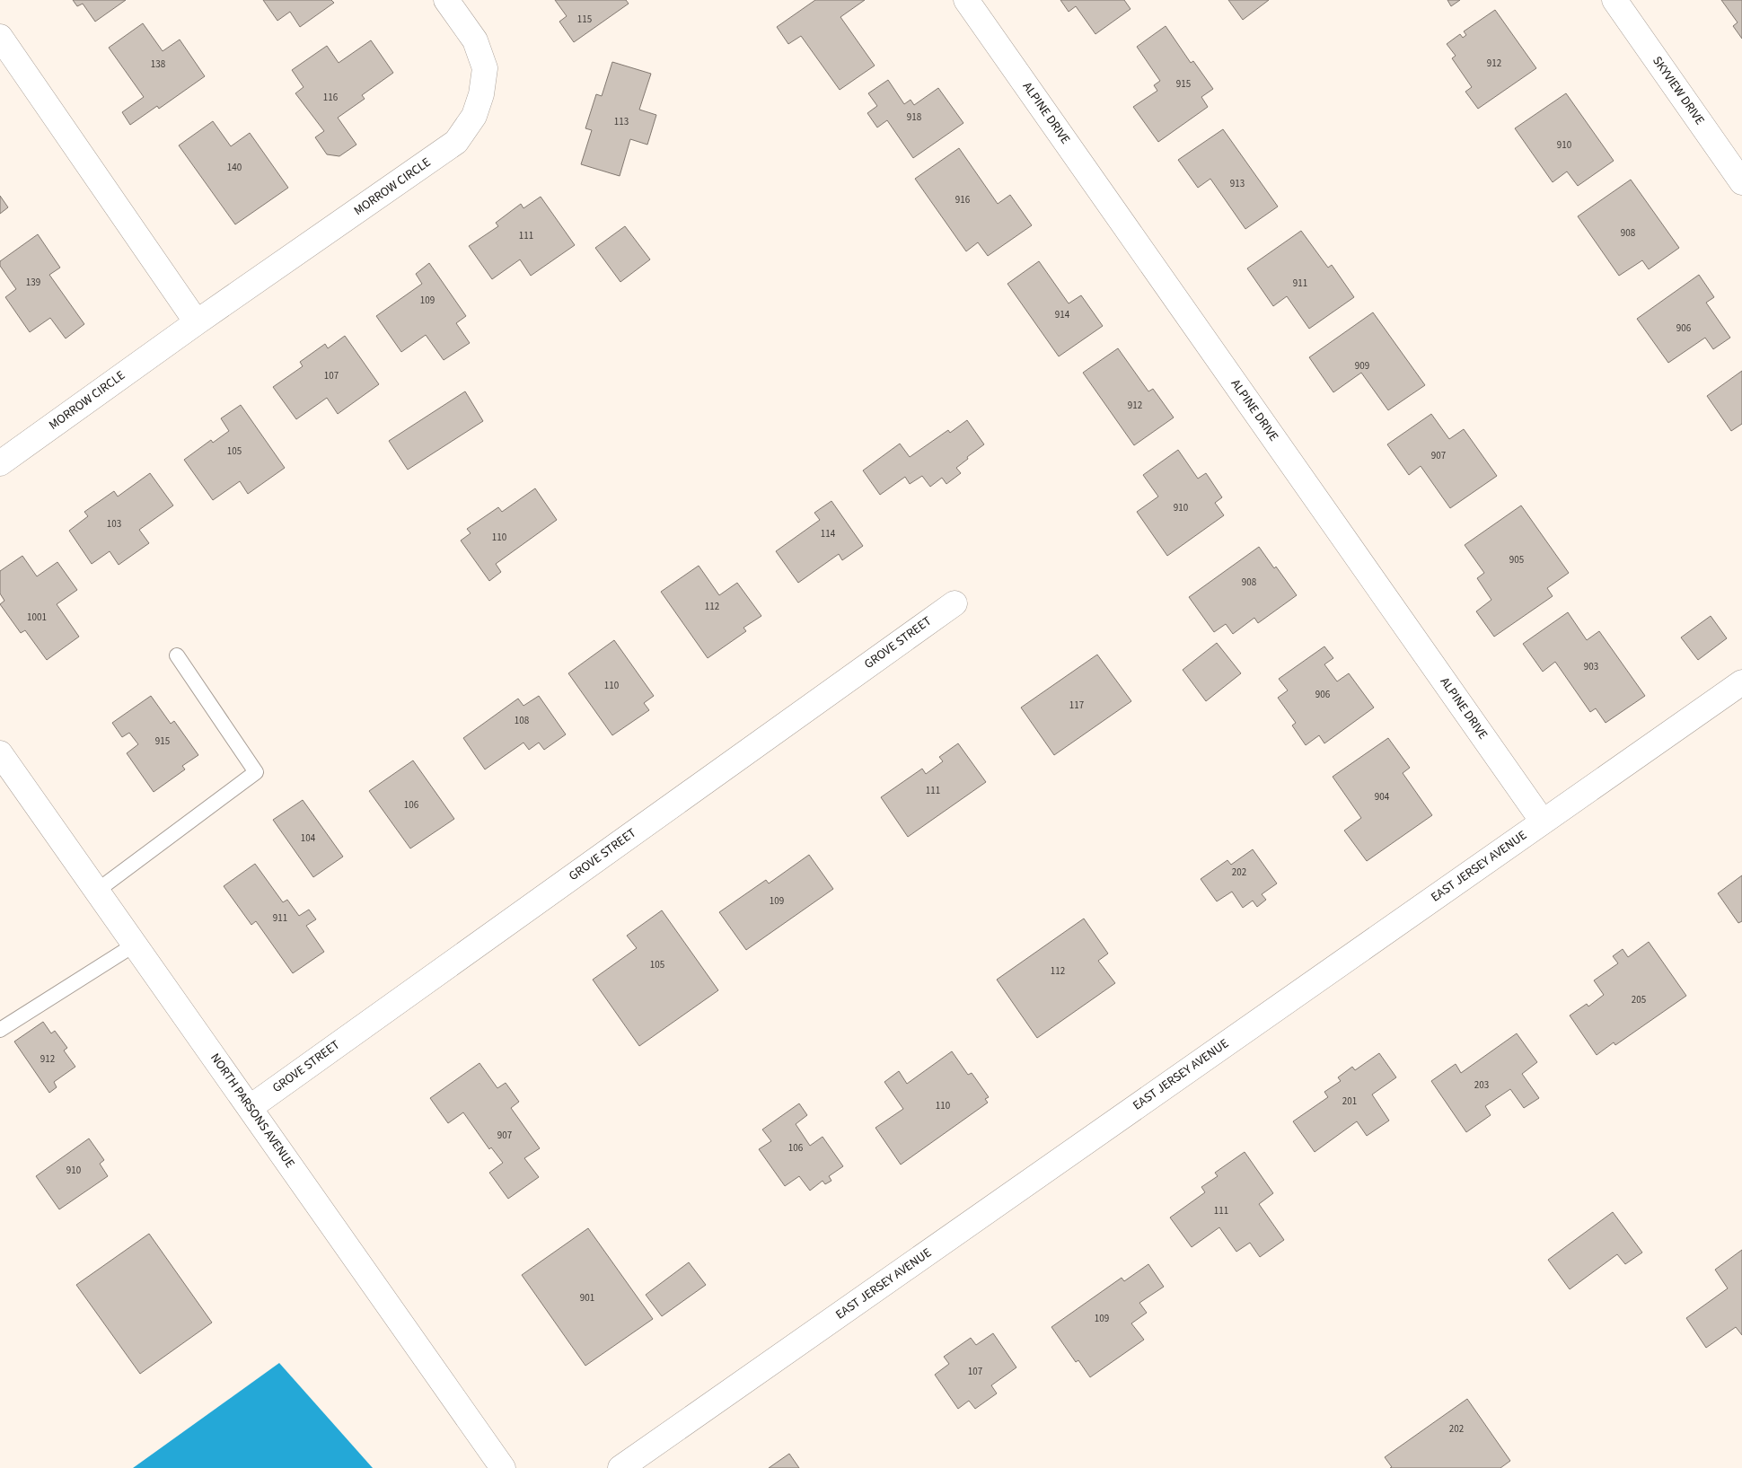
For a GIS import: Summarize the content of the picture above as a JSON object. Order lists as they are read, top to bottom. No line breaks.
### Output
{"streets":{"street":["SKYVIEW DRIVE","ALPINE DRIVE","MORROW CIRCLE","GROVE STREET","EAST JERSEY AVENUE","NORTH PARSONS AVENUE"]},"crossings":[["ALPINE DRIVE","EAST JERSEY AVENUE"],["GROVE STREET","NORTH PARSONS AVENUE"]],"house_numbers":["115","912","138","915","116","918","113","910","140","913","916","908","111","139","911","109","914","906","909","107","912","105","907","910","103","114","110","905","908","112","1001","903","110","906","117","108","915","111","904","106","104","202","109","911","105","112","205","912","203","201","110","907","106","910","111","901","109","107","202"]}
